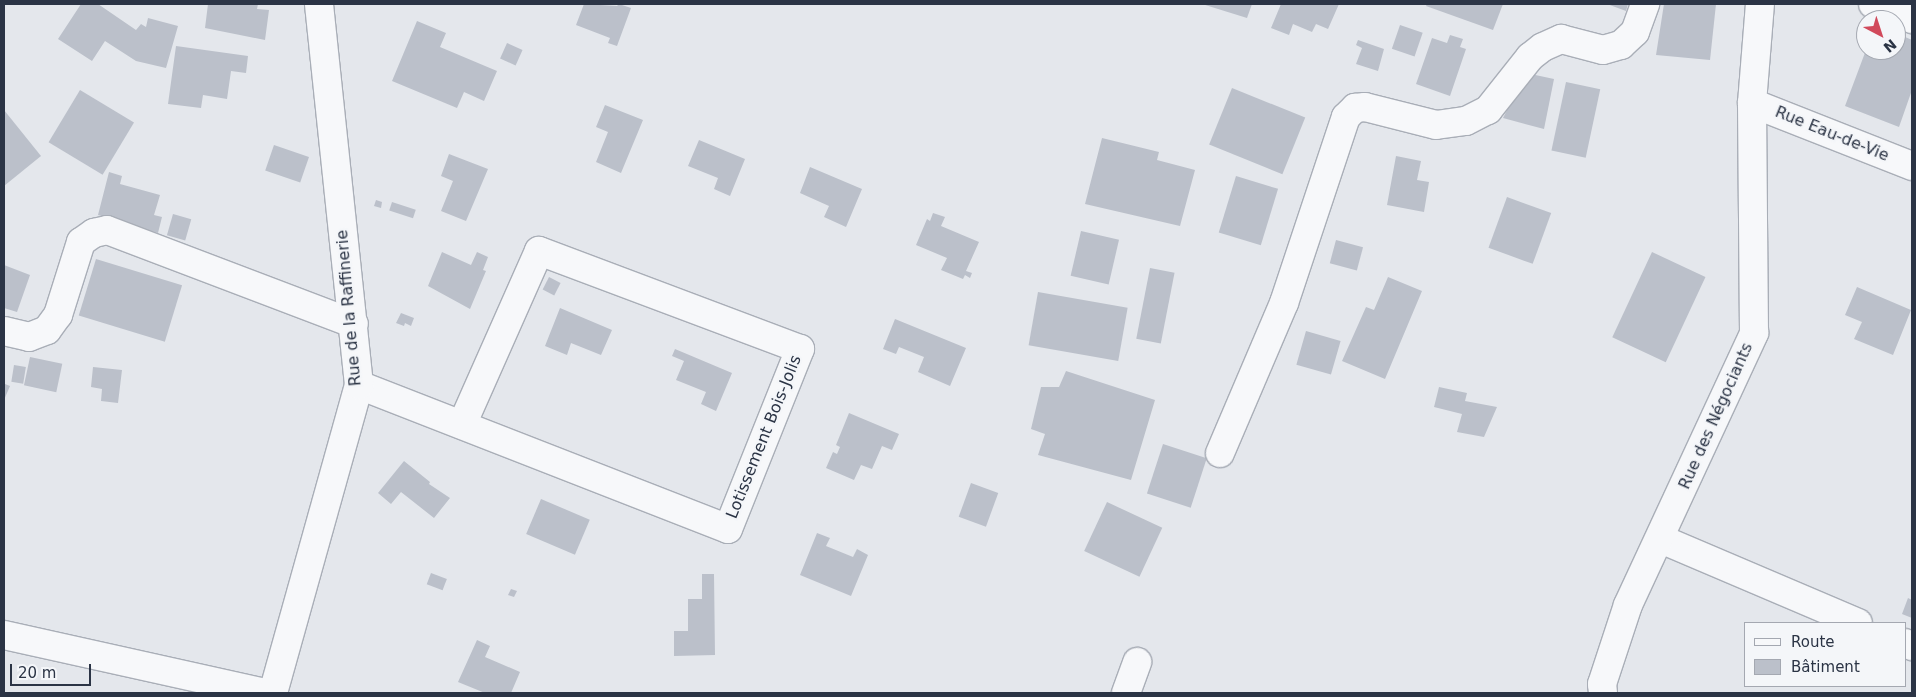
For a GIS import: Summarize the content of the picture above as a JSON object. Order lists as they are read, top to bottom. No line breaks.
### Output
{"streets":{"street":["Rue Eau-de-Vie","Rue de la Raffinerie","Rue des Négociants","Lotissement Bois-Jolis"]},"crossings":[["Rue Eau-de-Vie","Rue des Négociants"],["Rue de la Raffinerie","Lotissement Bois-Jolis"]],"legend":["Route","Bâtiment"],"scale_bar":"20 m","north":"bottom right"}
